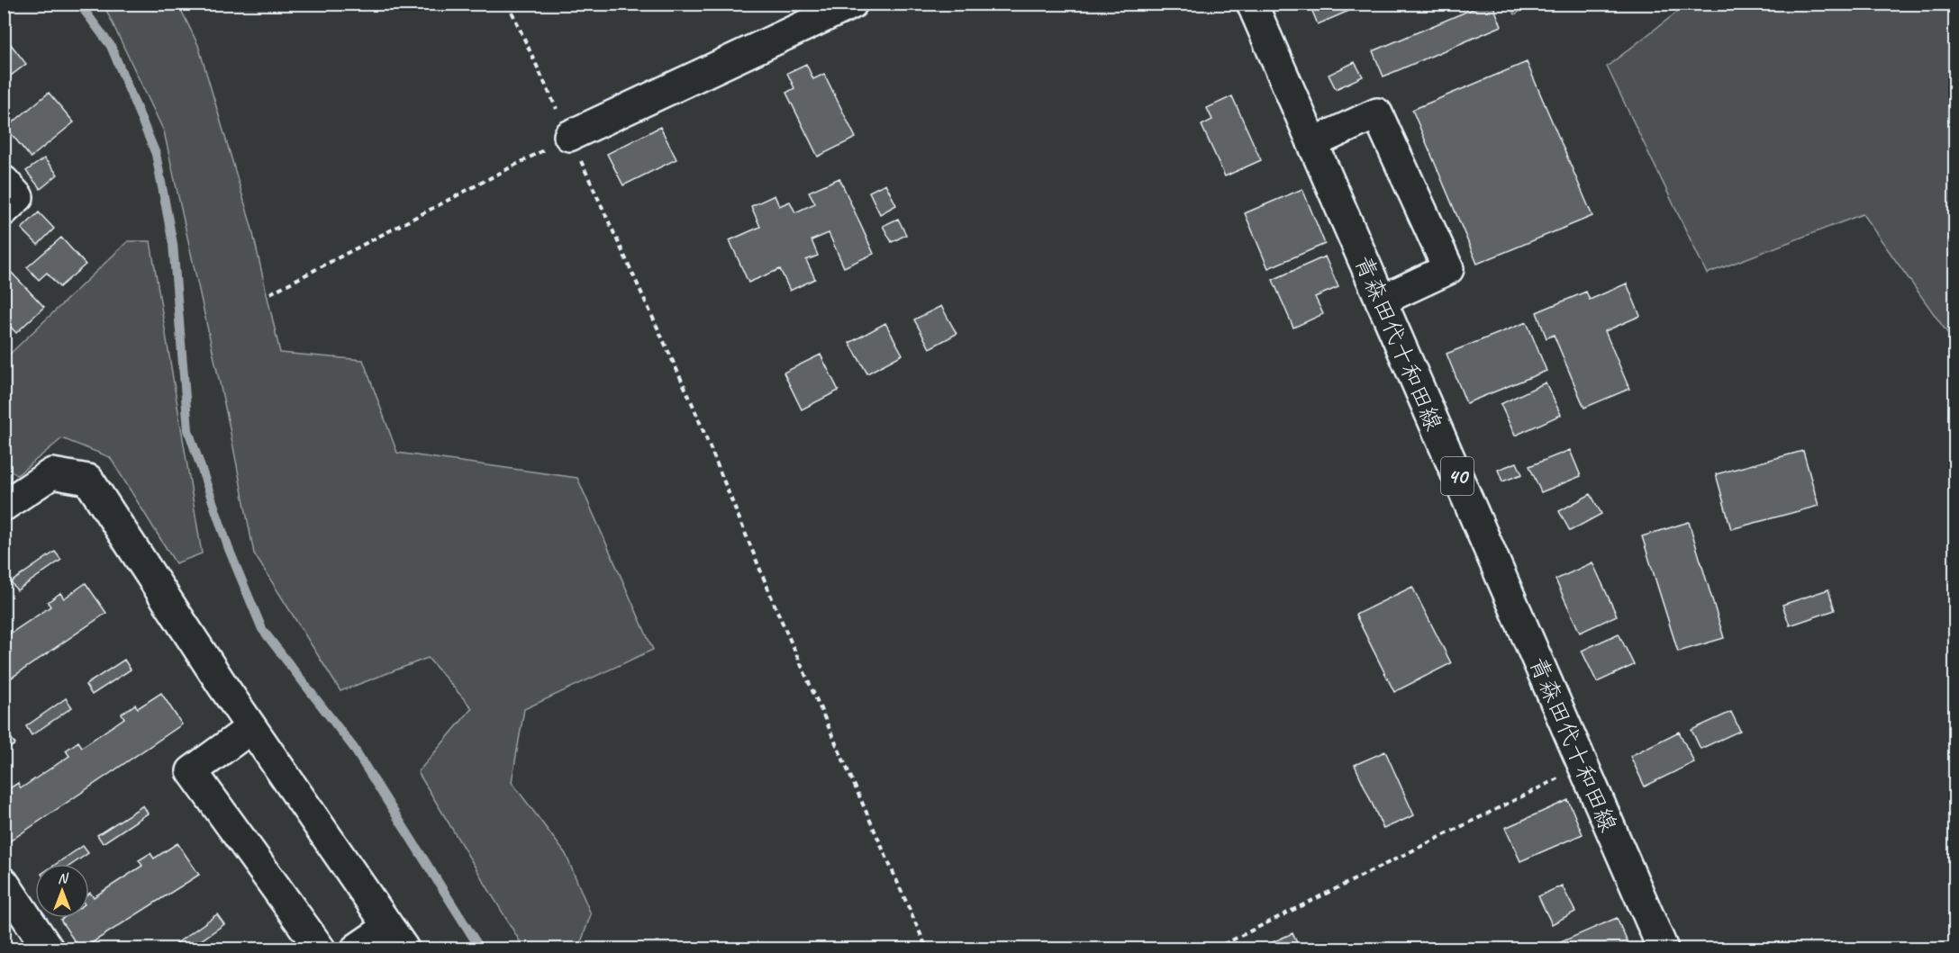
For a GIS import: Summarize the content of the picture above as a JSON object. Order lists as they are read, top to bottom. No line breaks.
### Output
{"streets":{"main road":["青森田代十和田線","40"]},"north":"top"}
